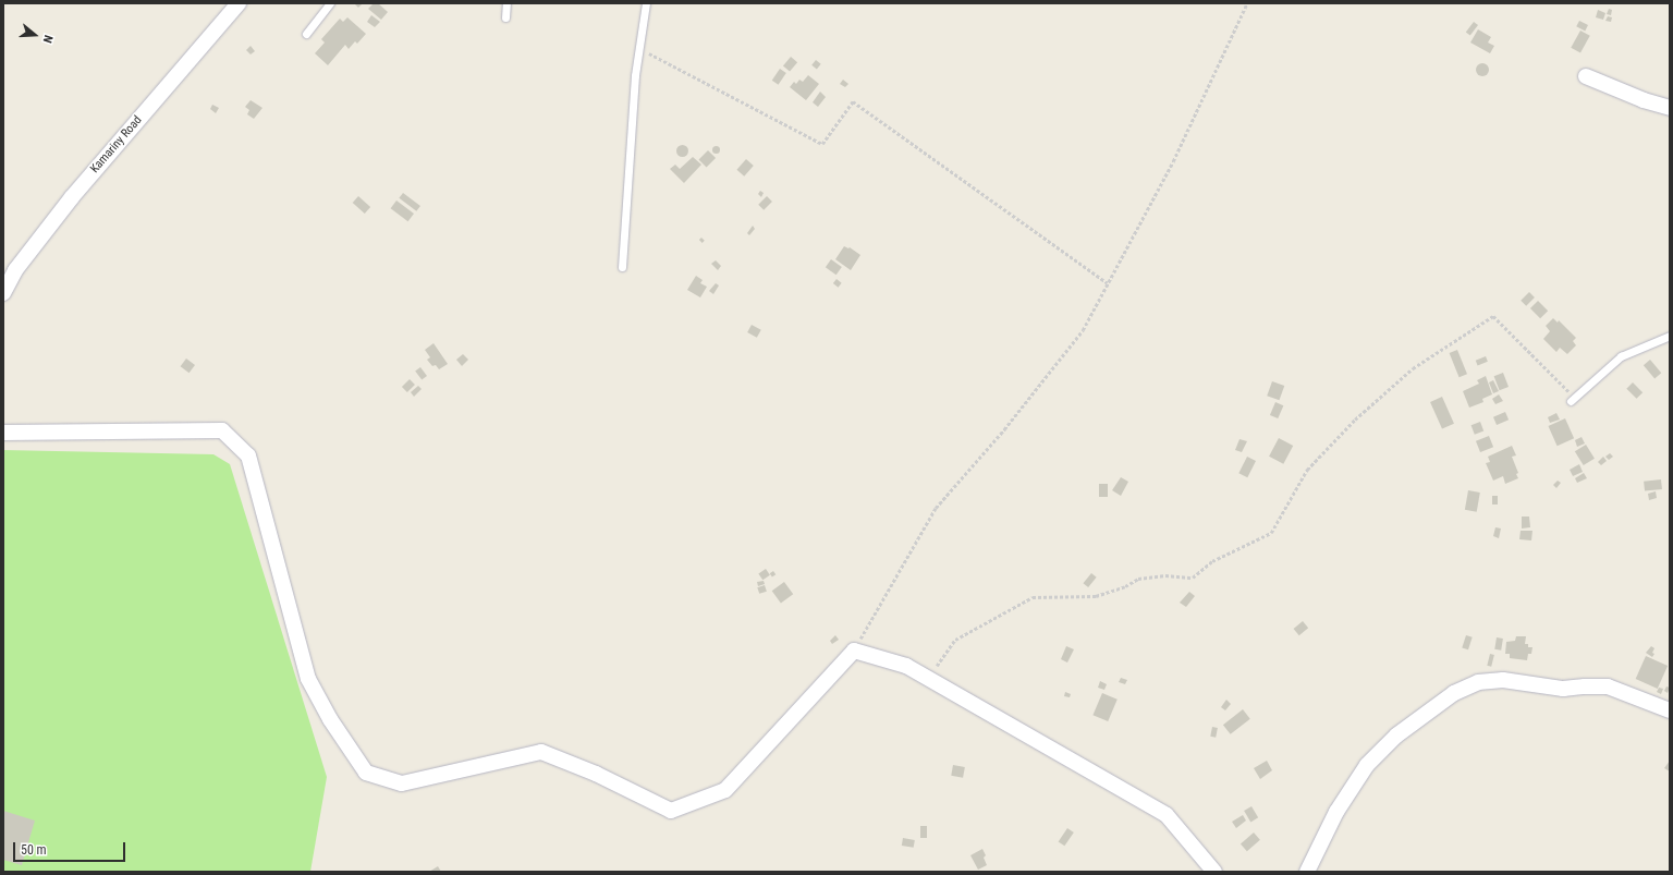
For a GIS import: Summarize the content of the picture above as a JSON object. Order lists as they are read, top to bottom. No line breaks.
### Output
{"streets":{"street":["Kamariny Road"]},"scale_bar":"50 m","north":"right"}
